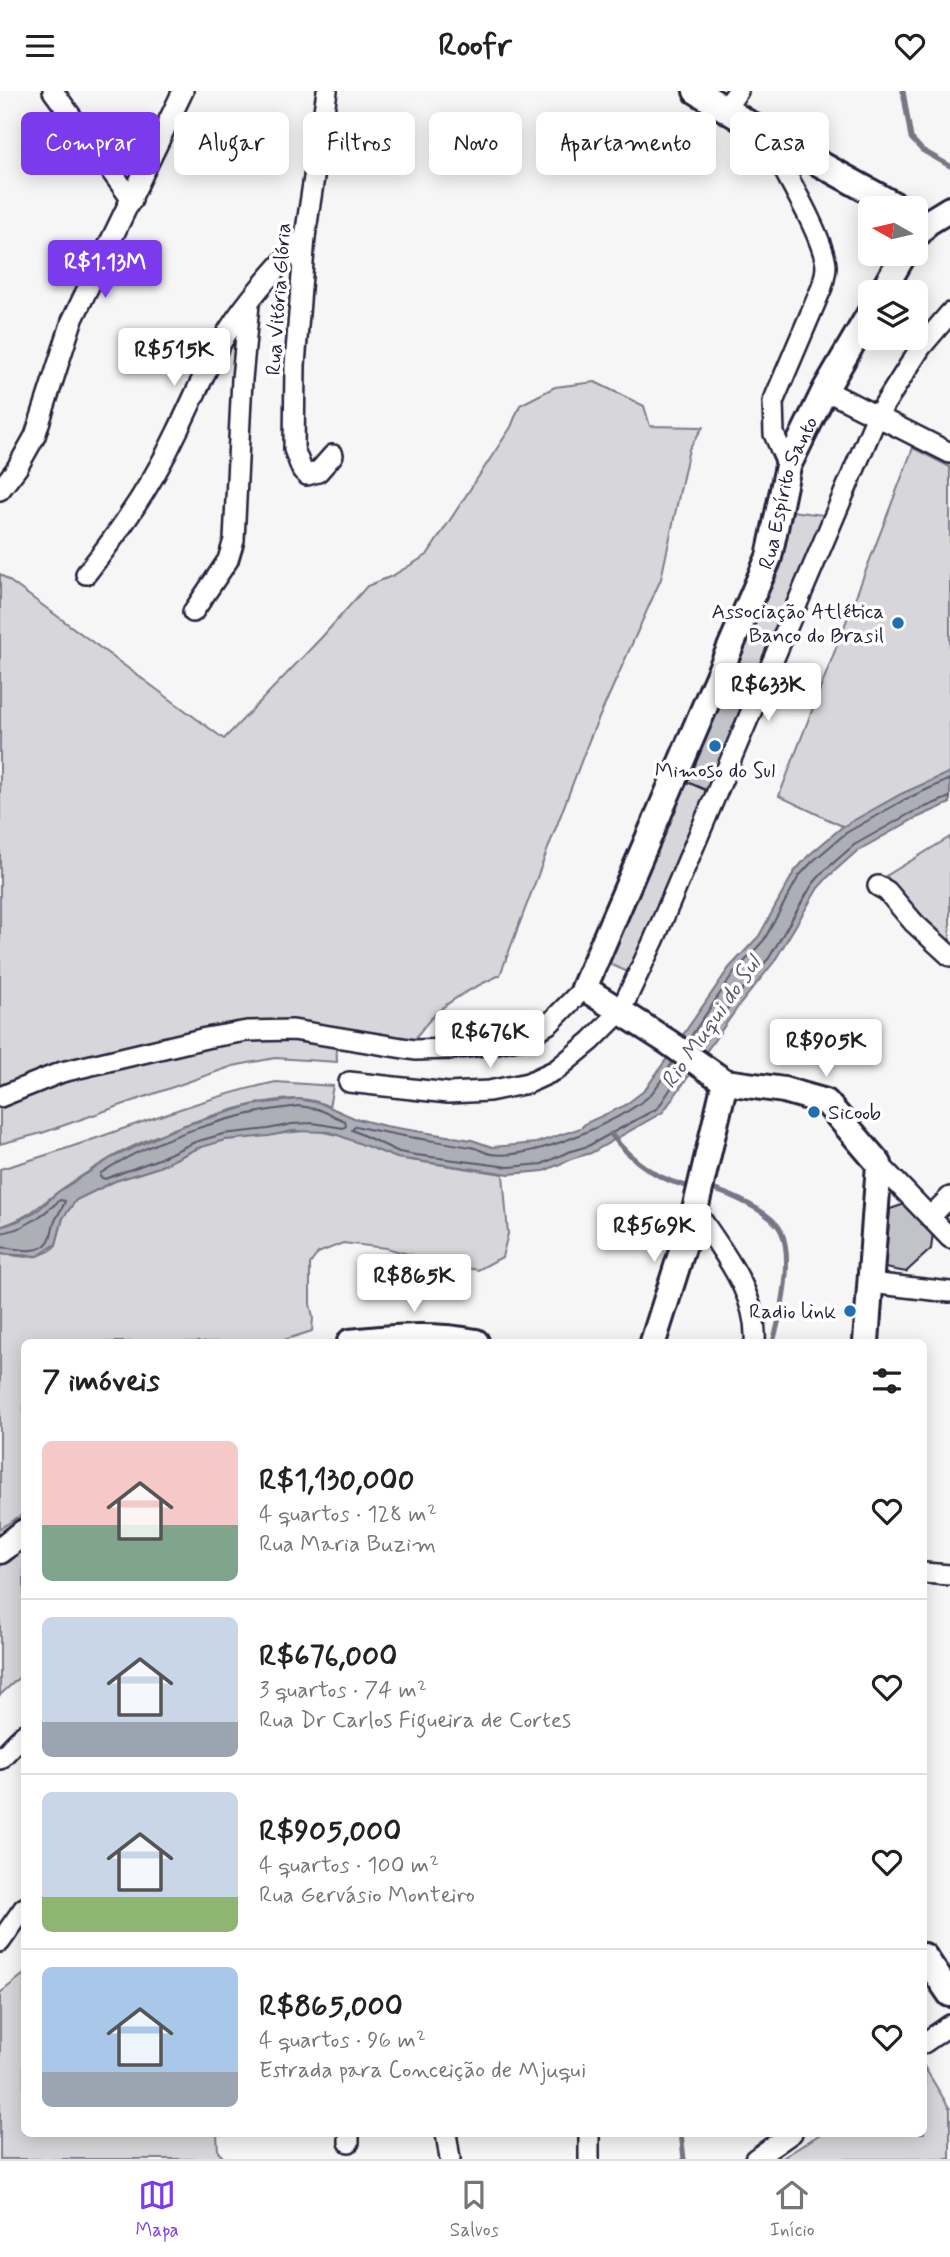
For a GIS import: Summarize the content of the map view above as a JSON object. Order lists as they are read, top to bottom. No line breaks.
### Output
{"streets":{"main road":["Rua Espírito Santo"],"street":["Rua Vitória Glória"]},"water":["Rio Muqui do Sul"],"places":["Associação Atlética Banco do Brasil","Mimoso do Sul","Sicoob","Radio link"],"north":"left","page":{"header":"Roofr","chip":["Comprar","Alugar","Filtros","Novo","Apartamento","Casa"],"price":["R$1.13M","R$515K","R$633K","R$676K","R$905K","R$569K","R$865K"],"heading":"7 imóveis","list":[{"name":"R$1,130,000","note":"4 quartos · 128 m² · Rua Maria Buzim"},{"name":"R$676,000","note":"3 quartos · 74 m² · Rua Dr Carlos Figueira de Cortes"},{"name":"R$905,000","note":"4 quartos · 100 m² · Rua Gervásio Monteiro"},{"name":"R$865,000","note":"4 quartos · 96 m² · Estrada para Conceição de Mjuqui"}],"tabs":["Mapa","Salvos","Início"]}}
